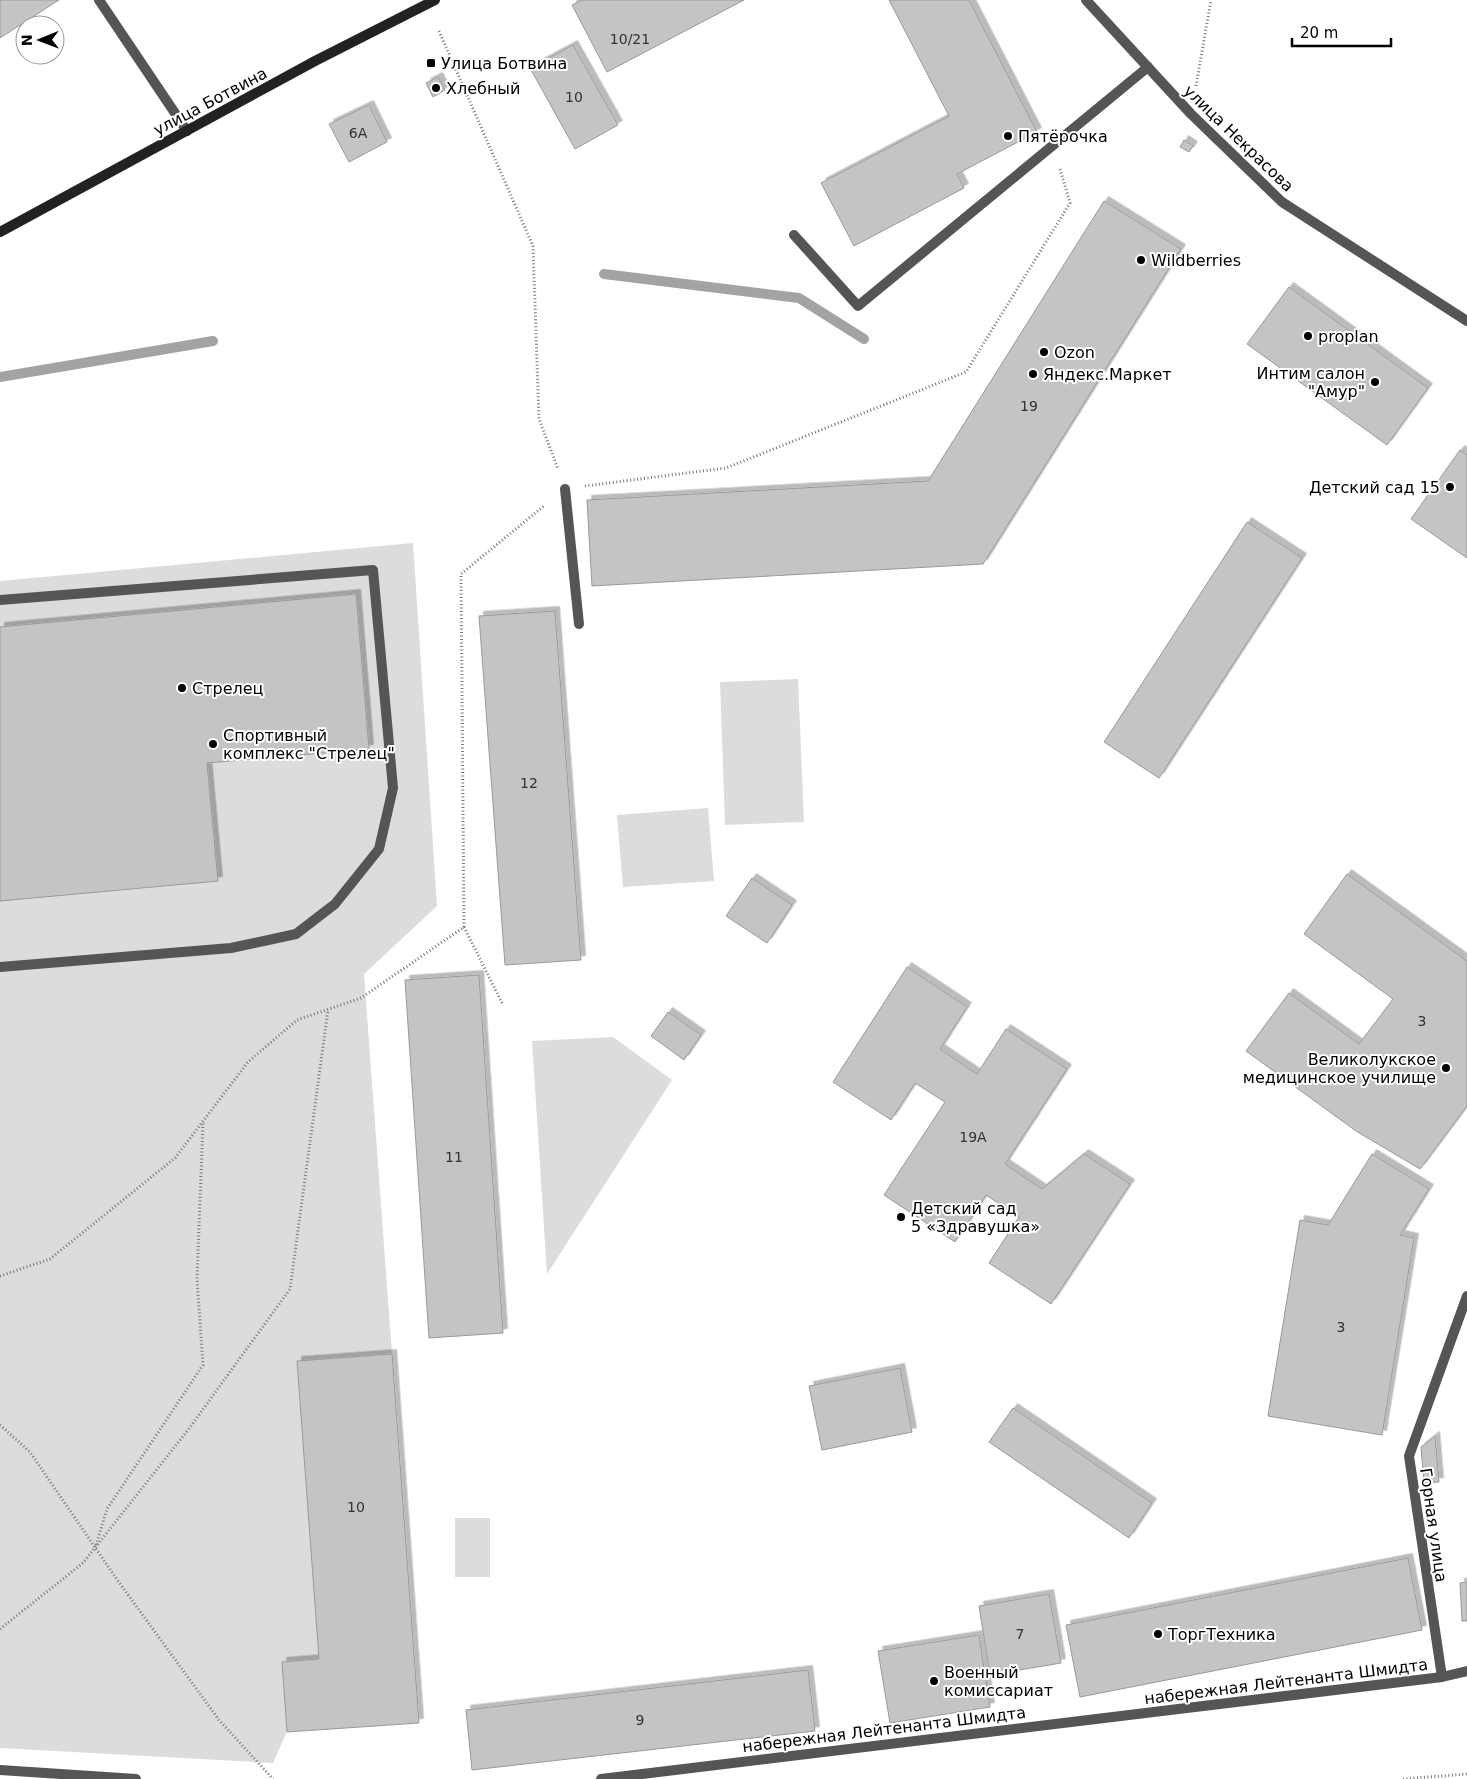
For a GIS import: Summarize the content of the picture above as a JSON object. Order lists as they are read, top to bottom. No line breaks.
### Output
{"streets":{"main road":["улица Ботвина"],"street":["улица Некрасова","Горная улица","набережная Лейтенанта Шмидта"]},"crossings":[["Горная улица","набережная Лейтенанта Шмидта"]],"places":{"transit":["Улица Ботвина"],"other":["Хлебный","Пятёрочка","Wildberries","proplan","Ozon","Яндекс.Маркет","Интим салон \"Амур\"","Детский сад 15","Стрелец","Спортивный комплекс \"Стрелец\"","Великолукское медицинское училище","Детский сад 5 «Здравушка»","ТоргТехника","Военный комиссариат"]},"house_numbers":["10/21","10","6А","19","12","3","19А","11","3","10","7","9"],"scale_bar":"20 m","north":"left"}
